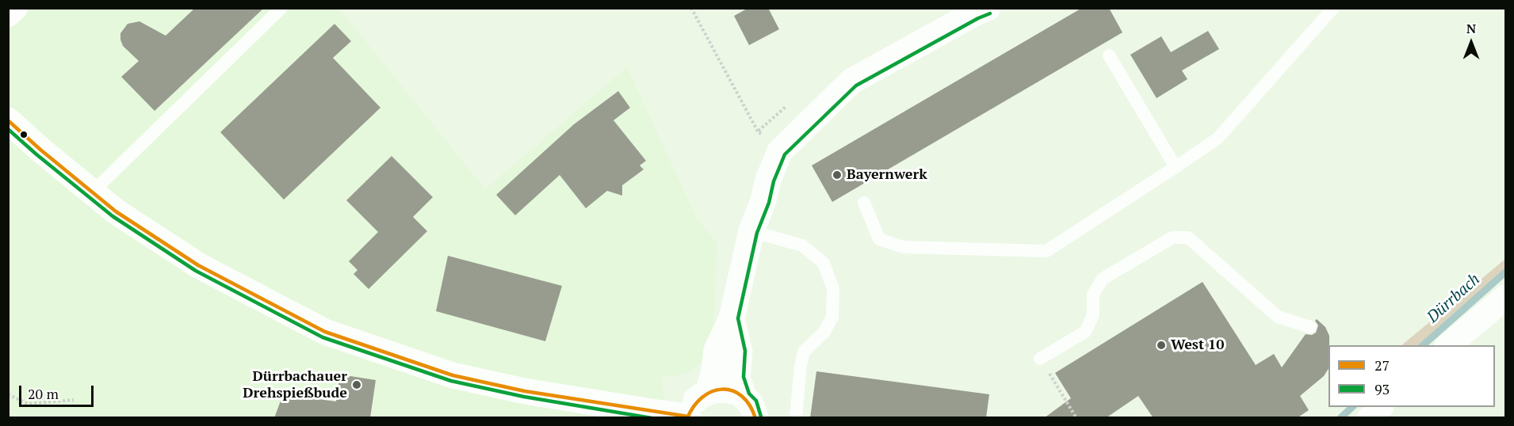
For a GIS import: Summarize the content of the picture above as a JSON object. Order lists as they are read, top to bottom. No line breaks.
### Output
{"water":["Dürrbach"],"places":["Bayernwerk","West 10","Dürrbachauer Drehspießbude"],"lines":["transit line 93","transit line 27"],"legend":["27","93"],"scale_bar":"20 m","north":"top"}
